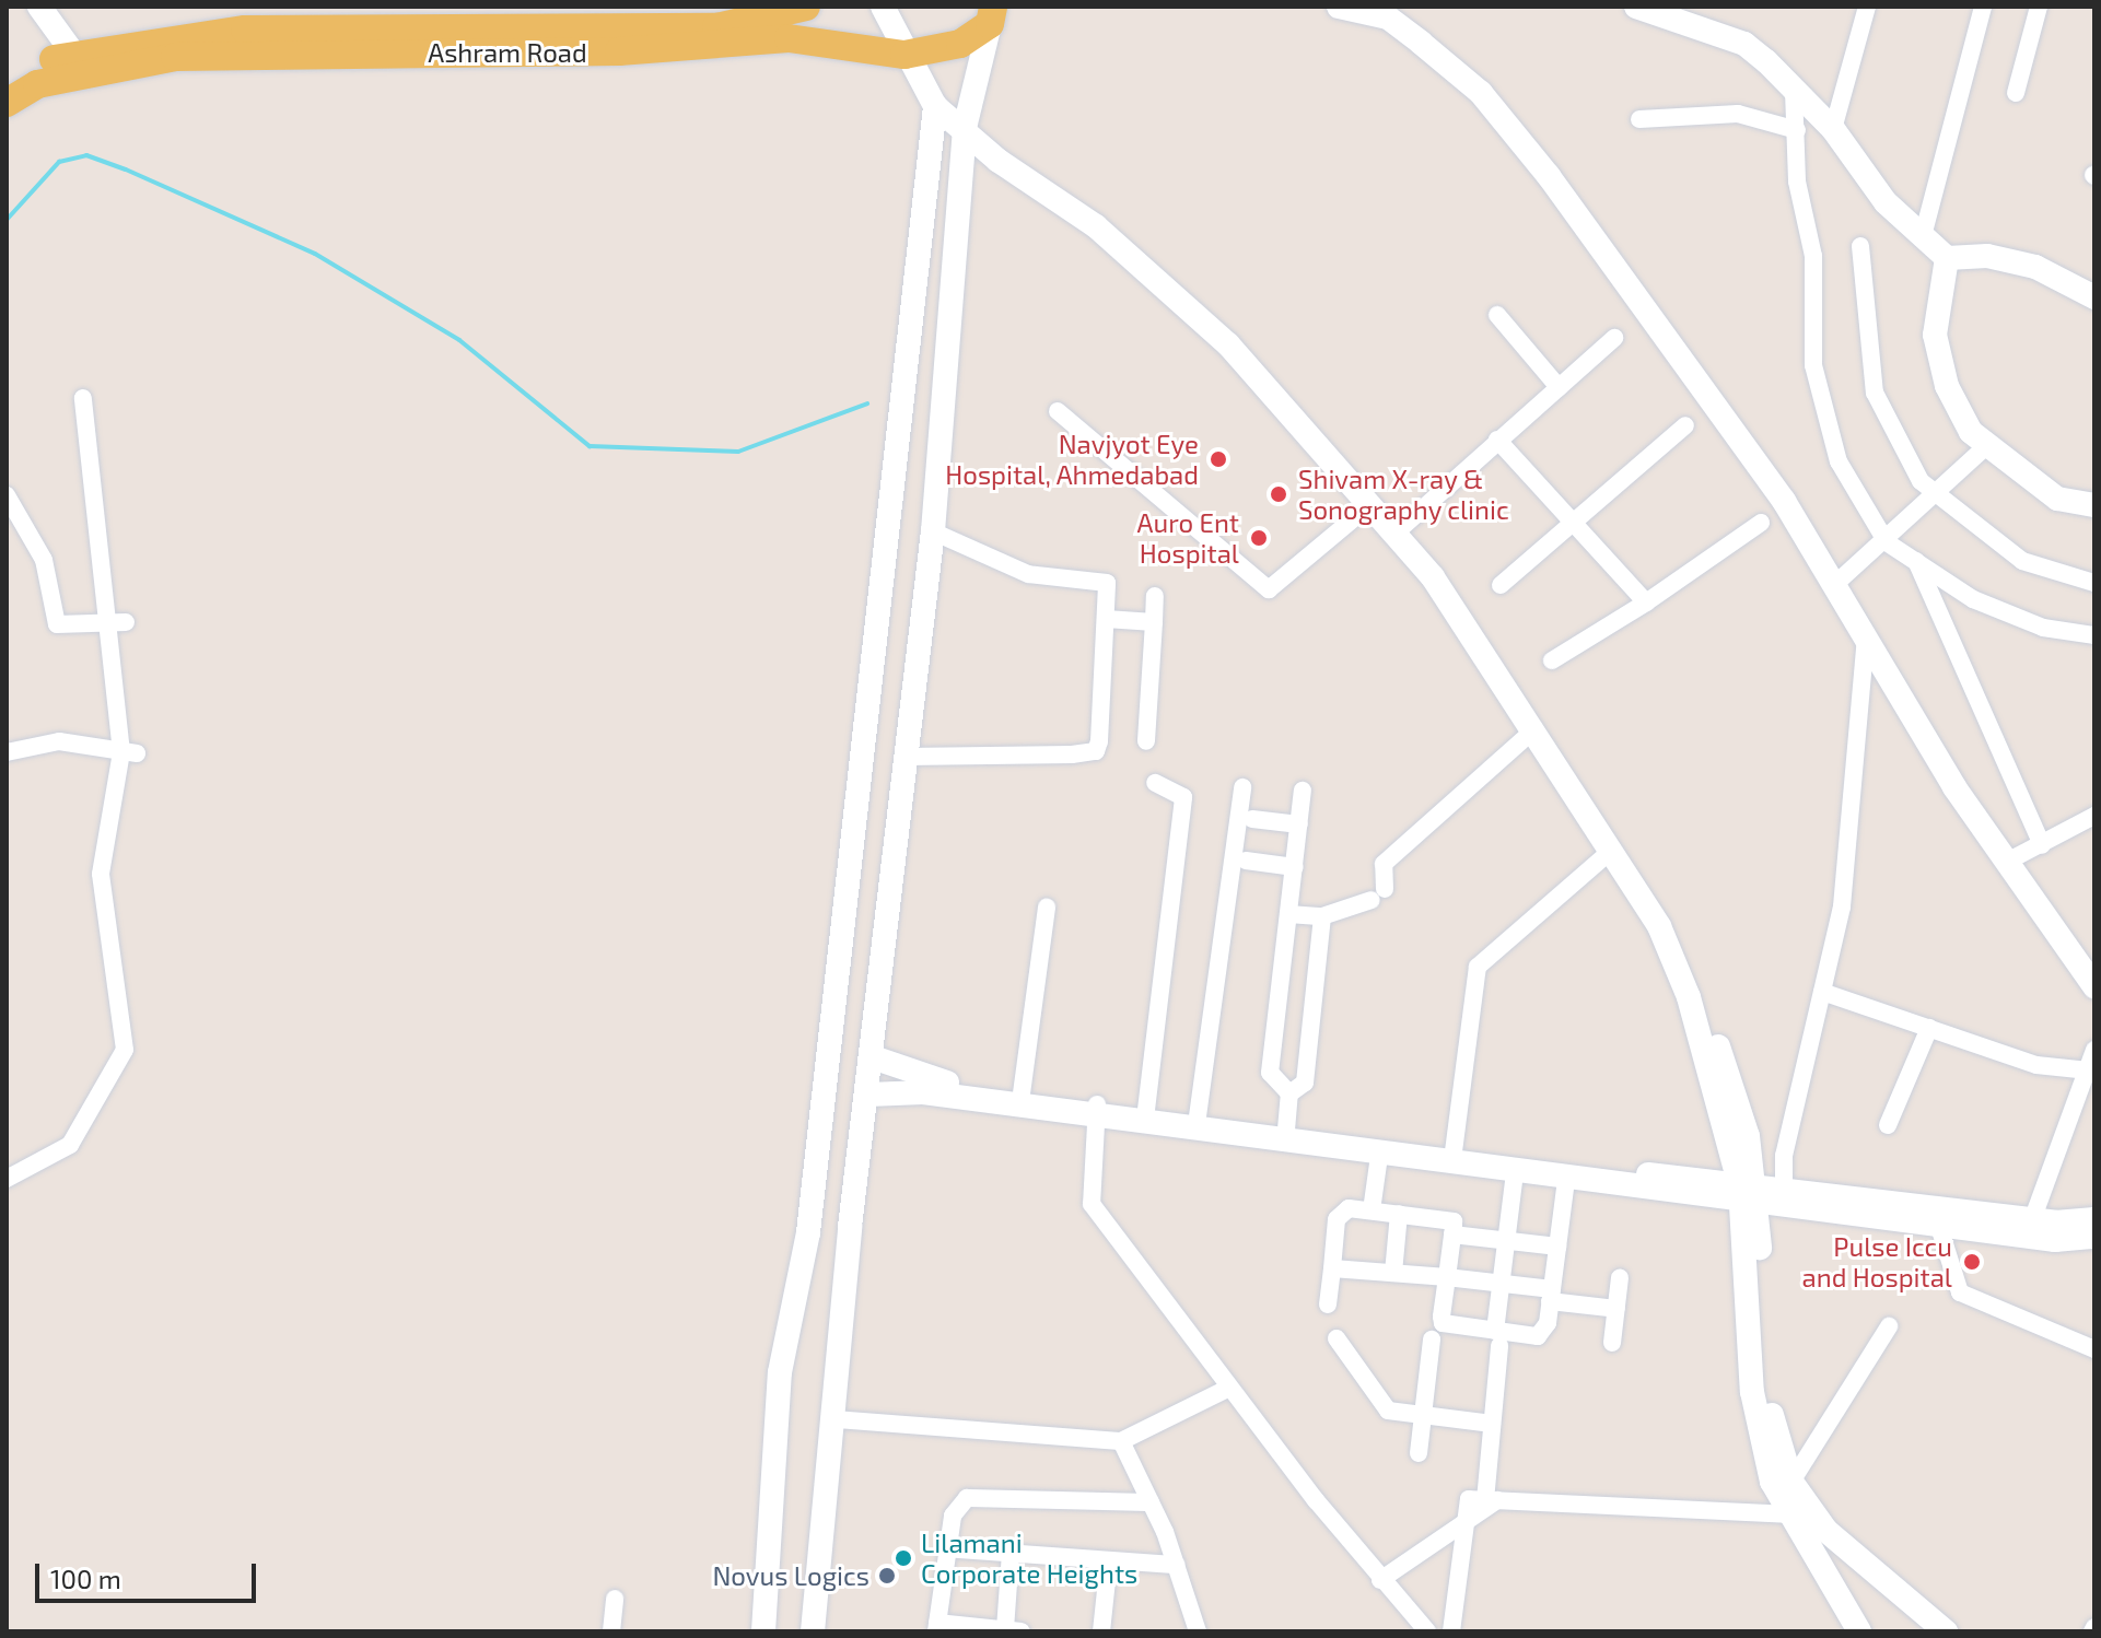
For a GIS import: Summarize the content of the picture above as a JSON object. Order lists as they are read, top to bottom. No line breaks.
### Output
{"streets":{"main road":["Ashram Road"]},"places":["Navjyot Eye Hospital, Ahmedabad","Shivam X-ray & Sonography clinic","Auro Ent Hospital","Pulse Iccu and Hospital","Lilamani Corporate Heights","Novus Logics"],"scale_bar":"100 m"}
